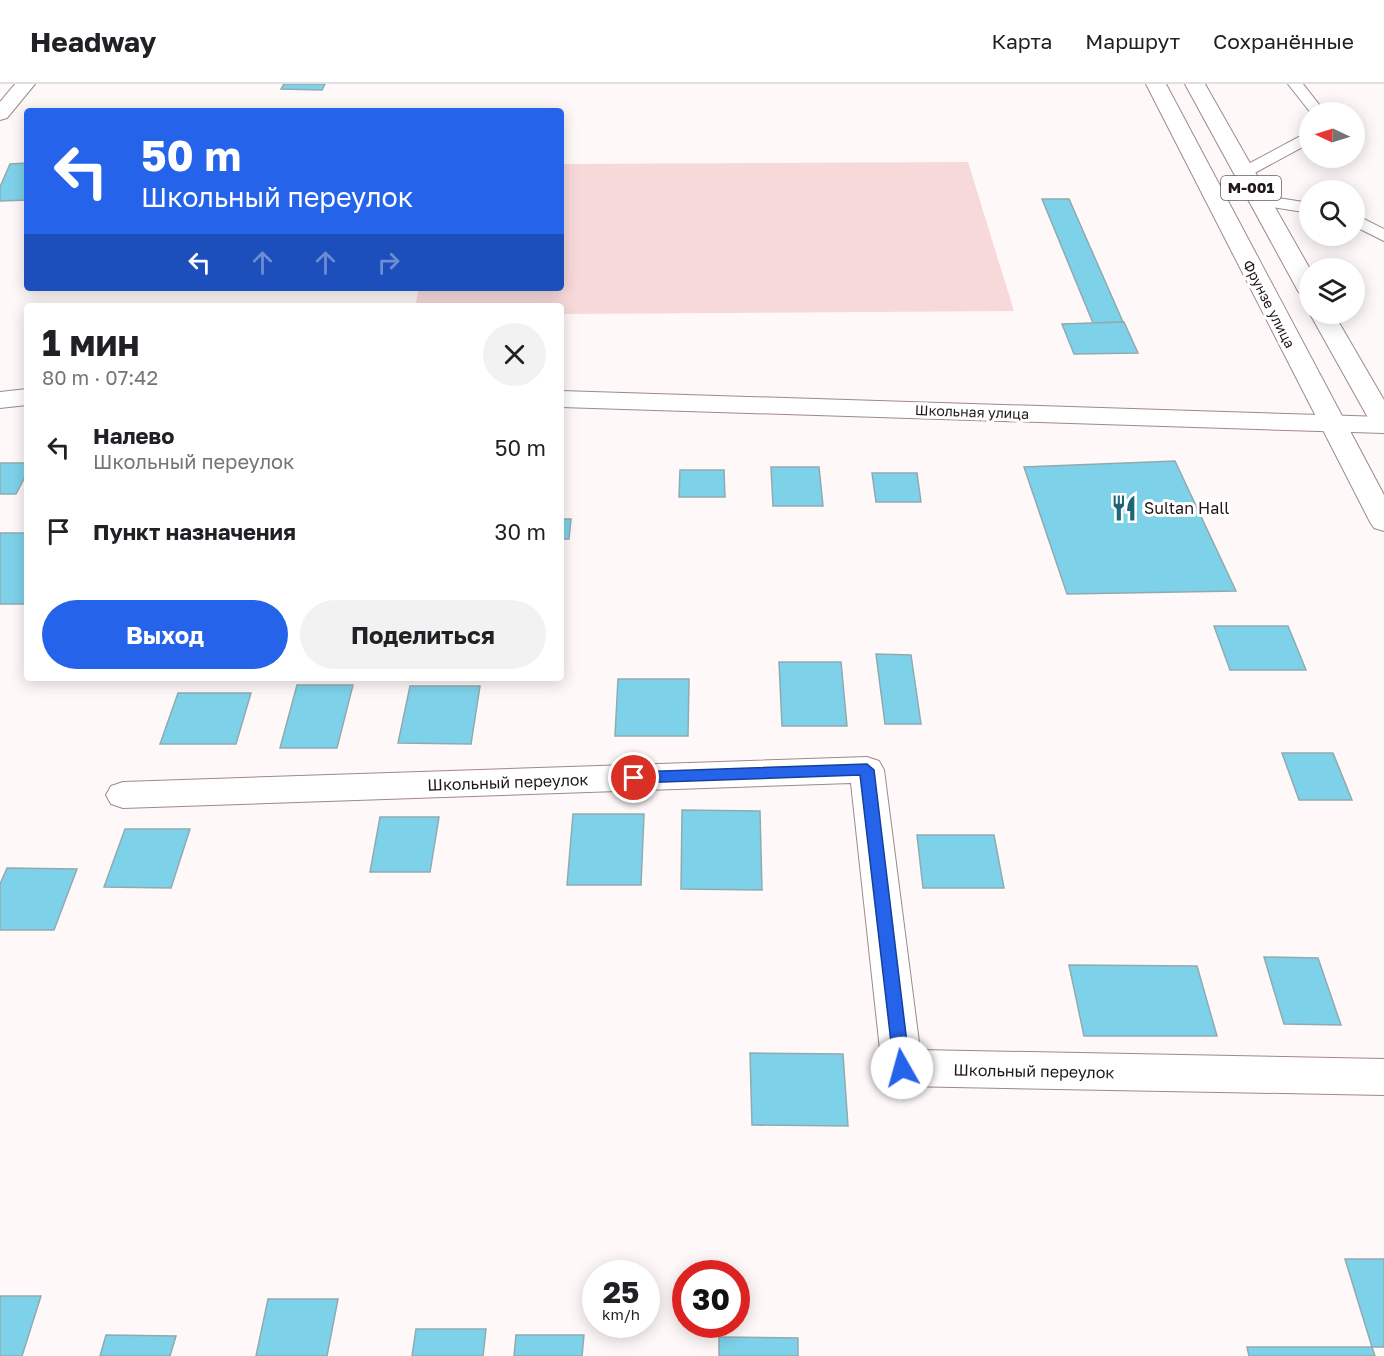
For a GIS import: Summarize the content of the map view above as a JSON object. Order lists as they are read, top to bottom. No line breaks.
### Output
{"streets":{"street":["M-001","Фрунзе улица","Школьная улица","Школьный переулок"]},"crossings":[["Фрунзе улица","Школьная улица"]],"places":{"restaurant":["Sultan Hall"]},"north":"left","page":{"header":"Headway","nav":["Карта","Маршрут","Сохранённые"],"turn":["50 m","Школьный переулок"],"heading":["1 мин","80 m · 07:42"],"list":[{"name":"Налево","note":"Школьный переулок","value":"50 m"},{"name":"Пункт назначения","value":"30 m"}],"buttons":["Выход","Поделиться"],"speed":"25 km/h","limit":"30"}}
